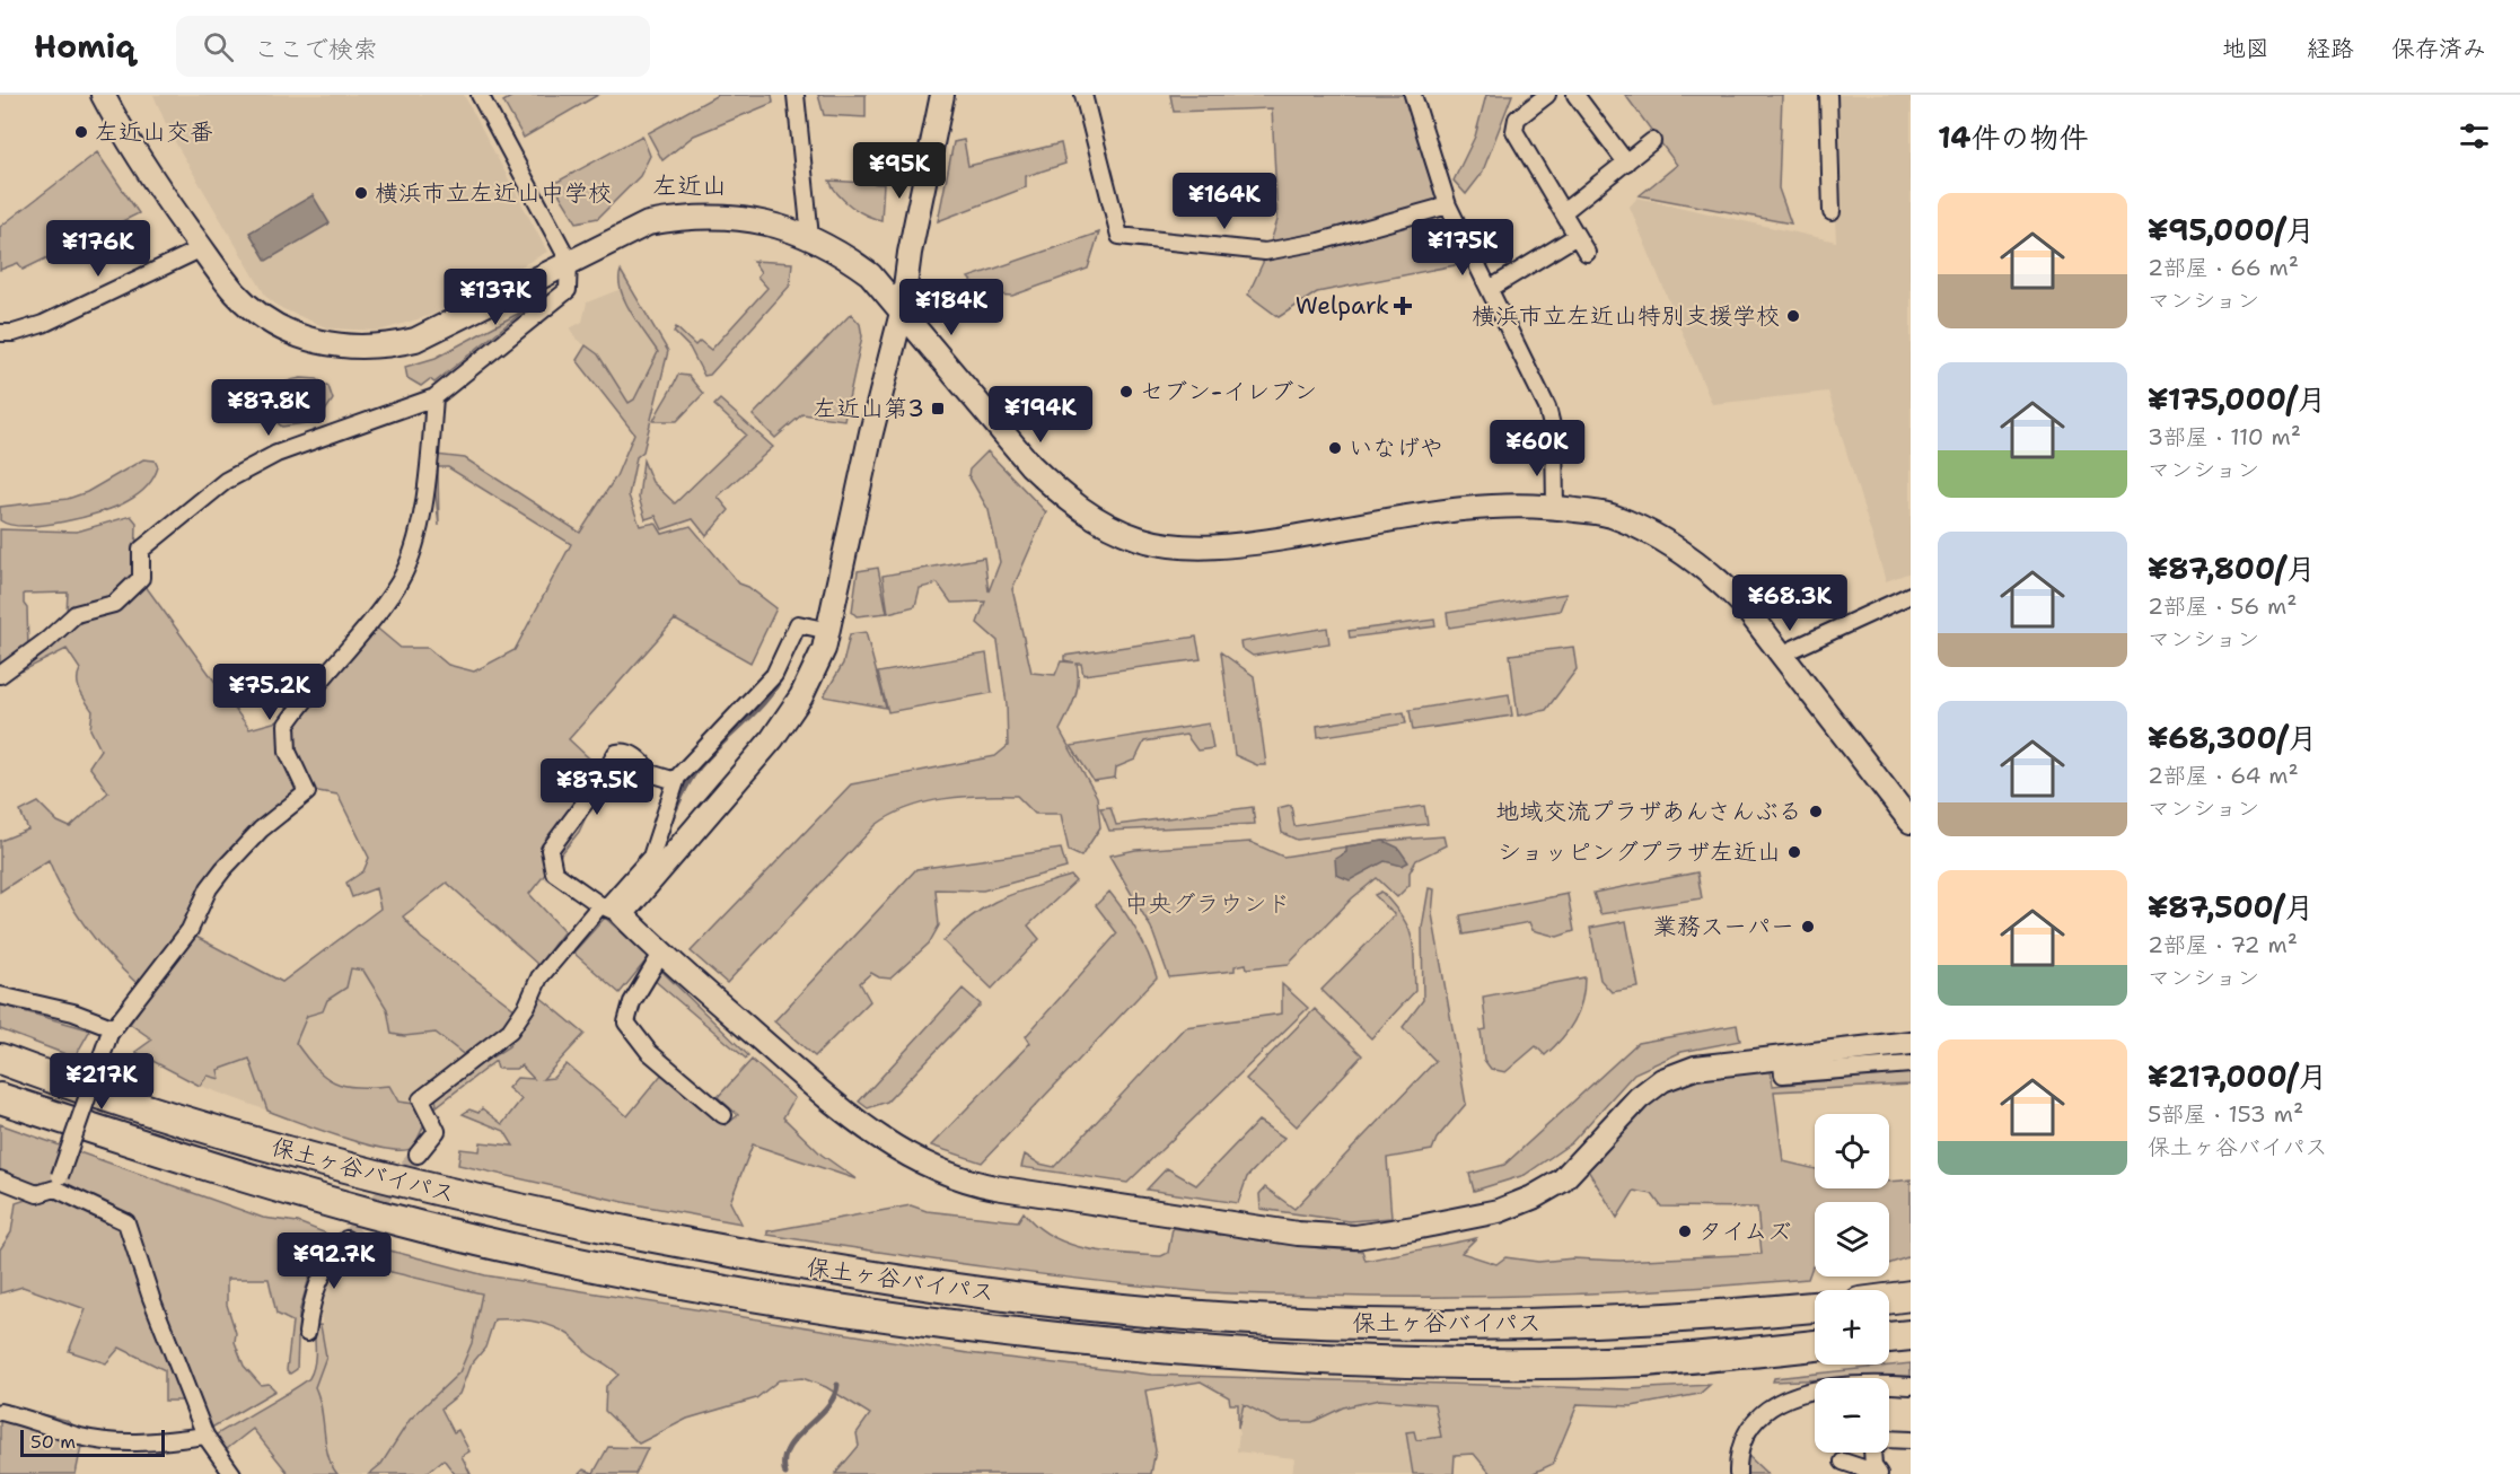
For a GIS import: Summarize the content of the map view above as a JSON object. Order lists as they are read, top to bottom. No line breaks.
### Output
{"streets":{"highway":["保土ヶ谷バイパス"]},"districts":["左近山"],"parks":["中央グラウンド"],"places":{"other":["左近山交番","横浜市立左近山中学校","横浜市立左近山特別支援学校","セブン-イレブン","いなげや","地域交流プラザあんさんぶる","ショッピングプラザ左近山","業務スーパー","タイムズ"],"health":["Welpark"],"transit":["左近山第3"]},"scale_bar":"50 m","page":{"header":"Homiq","search":"ここで検索","nav":["地図","経路","保存済み"],"heading":"14件の物件","price":["¥95K","¥164K","¥175K","¥176K","¥137K","¥184K","¥87.8K","¥194K","¥60K","¥68.3K","¥75.2K","¥87.5K","¥217K","¥92.7K"],"list":[{"name":"¥95,000/月","note":"2部屋 · 66 m² · マンション"},{"name":"¥175,000/月","note":"3部屋 · 110 m² · マンション"},{"name":"¥87,800/月","note":"2部屋 · 56 m² · マンション"},{"name":"¥68,300/月","note":"2部屋 · 64 m² · マンション"},{"name":"¥87,500/月","note":"2部屋 · 72 m² · マンション"},{"name":"¥217,000/月","note":"5部屋 · 153 m² · 保土ヶ谷バイパス"}],"map_buttons":["+","−"],"scale":"50 m"}}
